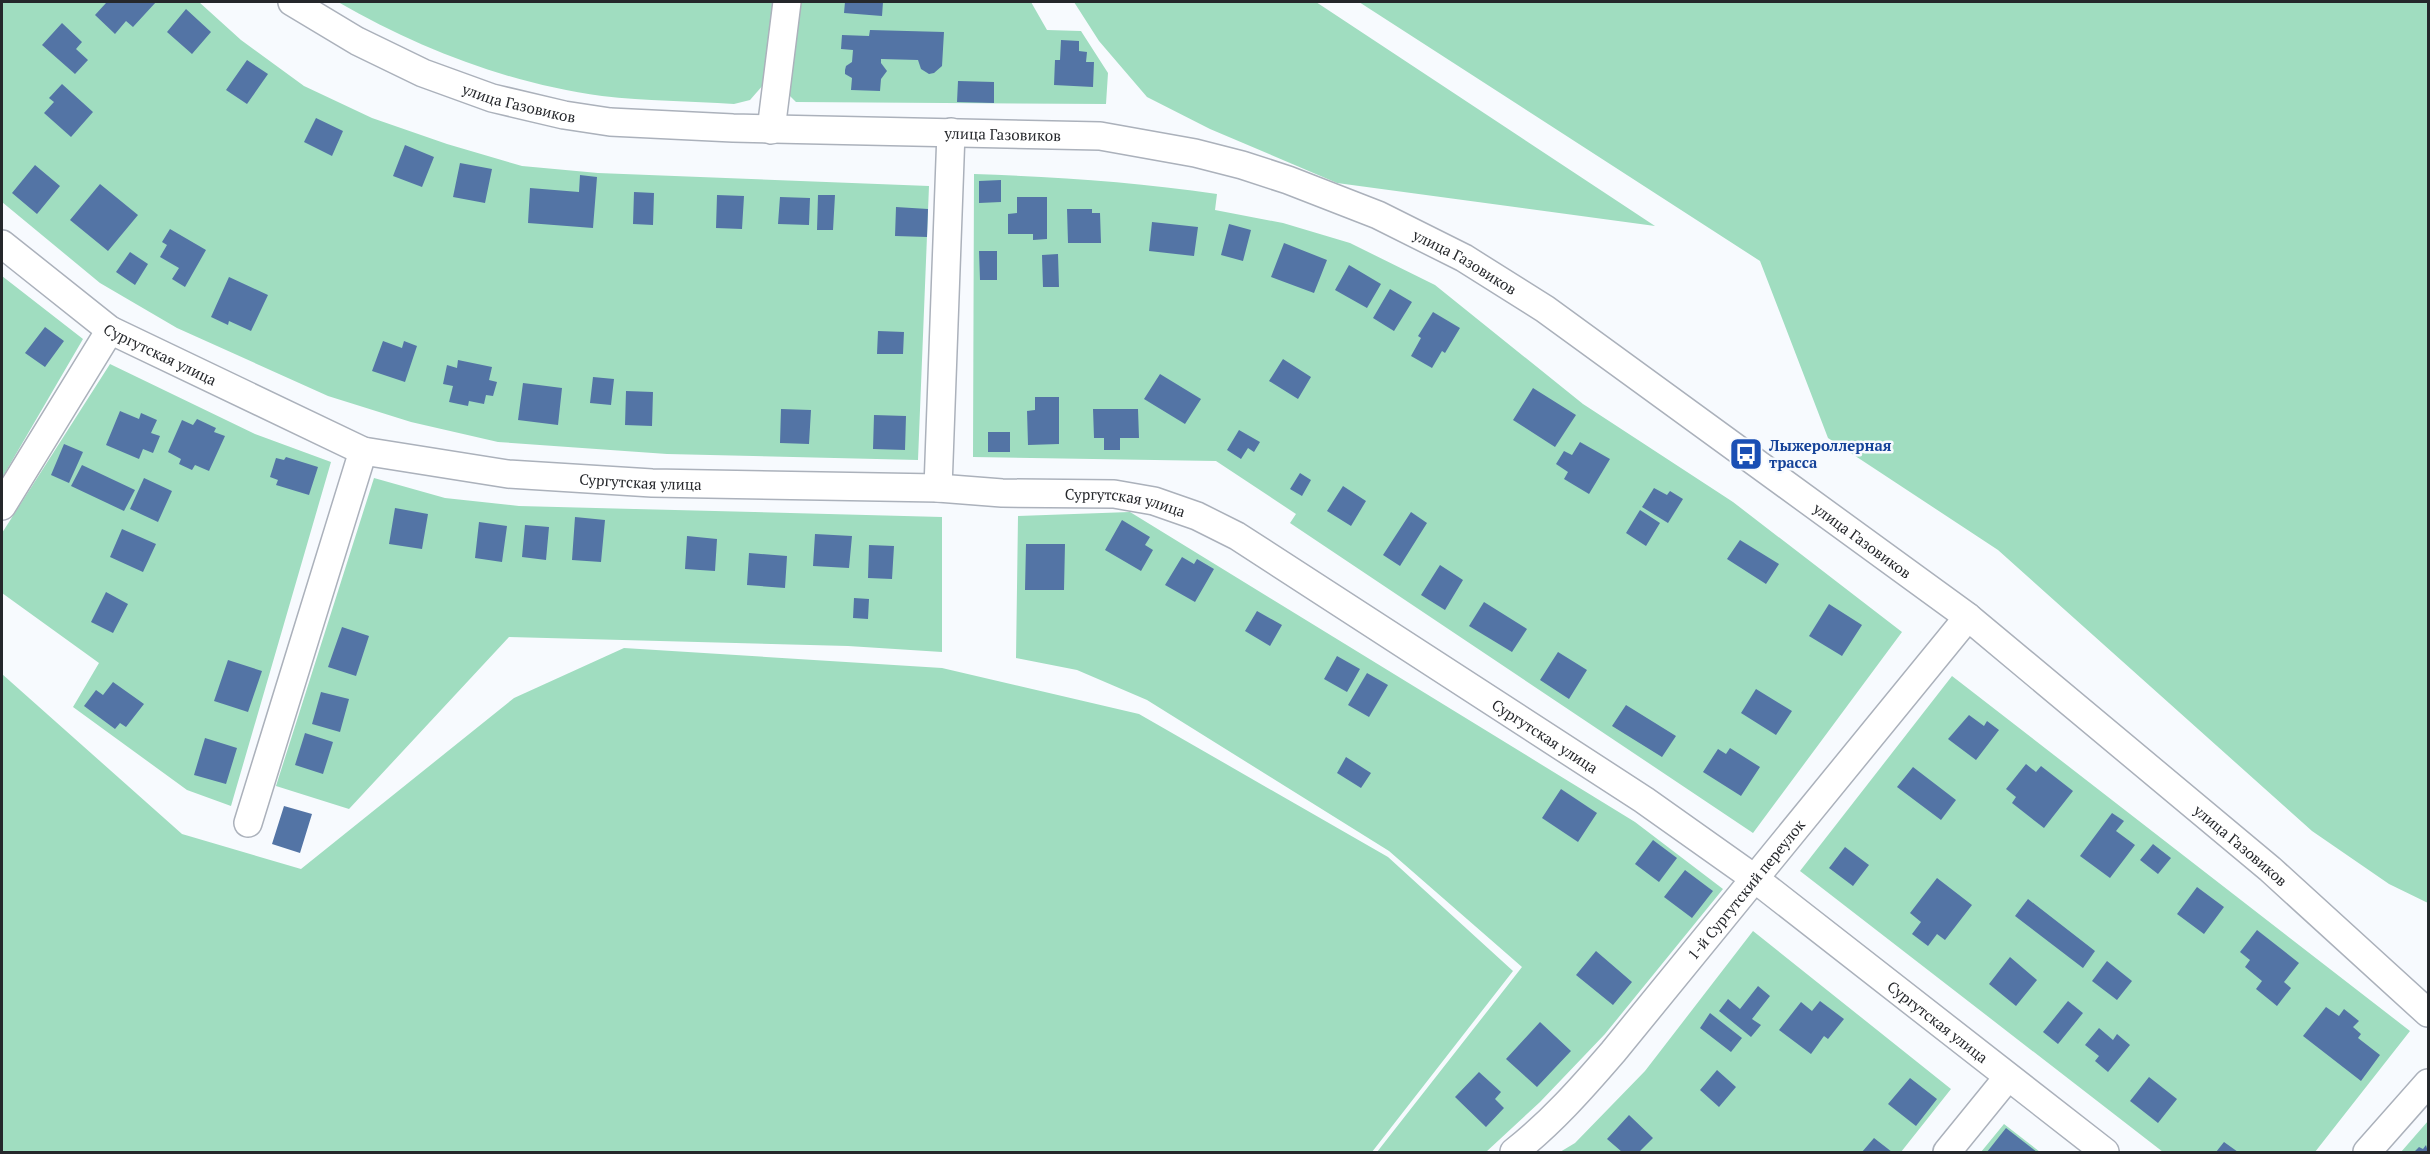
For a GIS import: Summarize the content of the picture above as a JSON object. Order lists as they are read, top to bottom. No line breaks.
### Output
{"streets":{"street":["улица Газовиков","Сургутская улица","1-й Сургутский переулок"]},"crossings":[["улица Газовиков","1-й Сургутский переулок"],["Сургутская улица","1-й Сургутский переулок"]],"places":{"bus stop":["Лыжероллерная трасса"]}}
